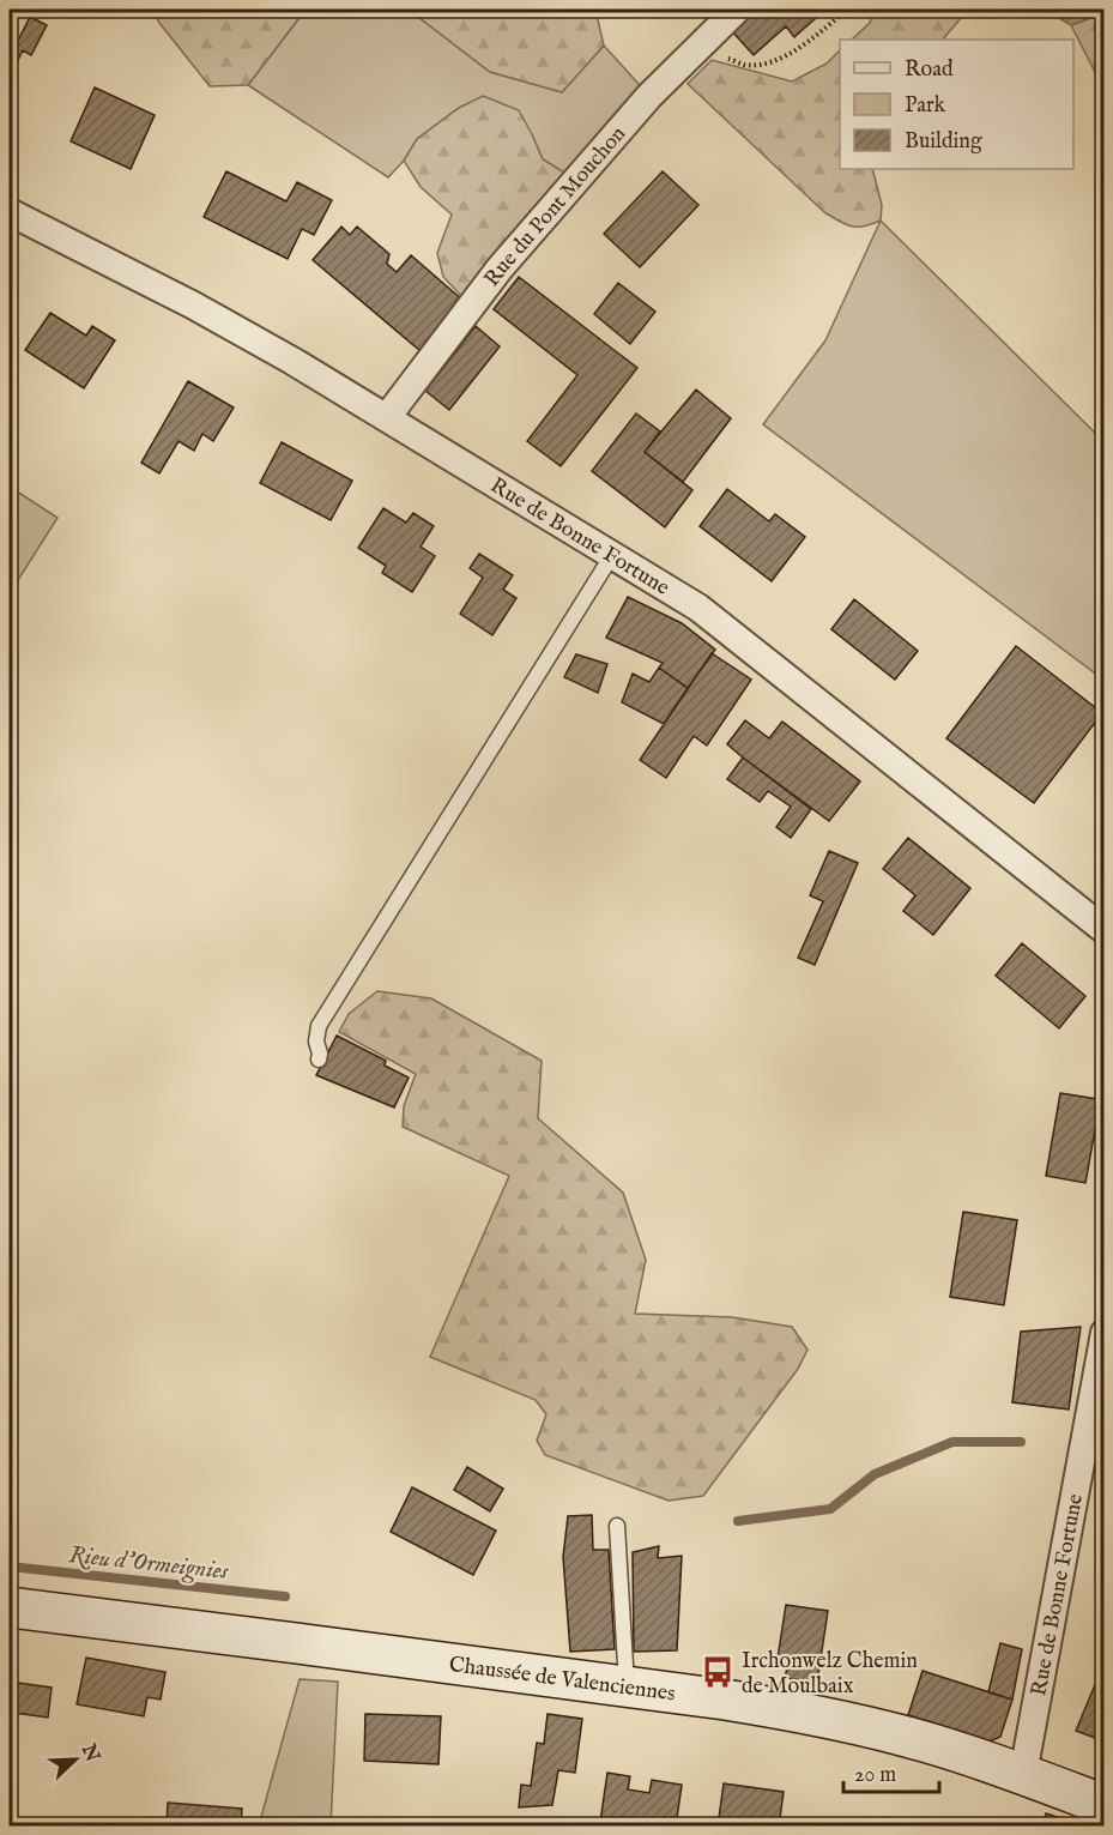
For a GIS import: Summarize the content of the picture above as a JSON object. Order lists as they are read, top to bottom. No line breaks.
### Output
{"streets":{"main road":["Chaussée de Valenciennes"],"street":["Rue du Pont Mouchon","Rue de Bonne Fortune"]},"crossings":[["Rue du Pont Mouchon","Rue de Bonne Fortune"],["Rue de Bonne Fortune","Chaussée de Valenciennes"]],"water":["Rieu d'Ormeignies"],"places":{"bus stop":["Irchonwelz Chemin de Moulbaix"]},"legend":["Road","Park","Building"],"scale_bar":"20 m","north":"top right"}
